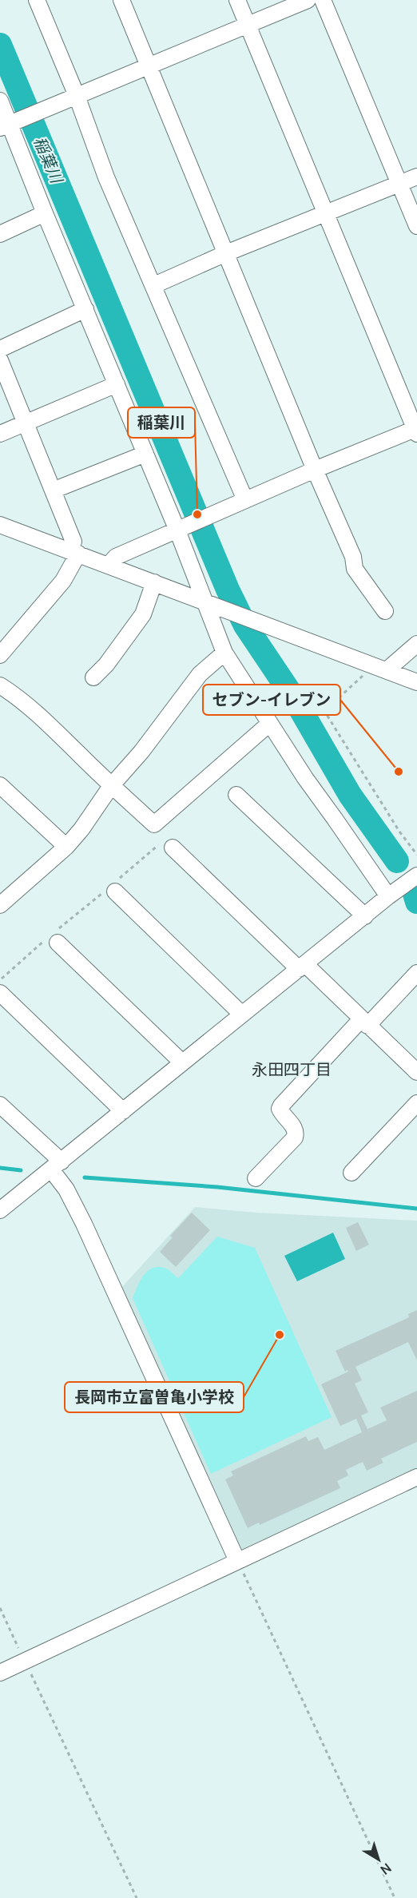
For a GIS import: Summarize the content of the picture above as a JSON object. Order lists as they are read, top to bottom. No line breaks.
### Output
{"districts":["永田四丁目"],"water":["稲葉川"],"places":["稲葉川","セブン-イレブン","長岡市立富曽亀小学校"],"north":"bottom right"}
